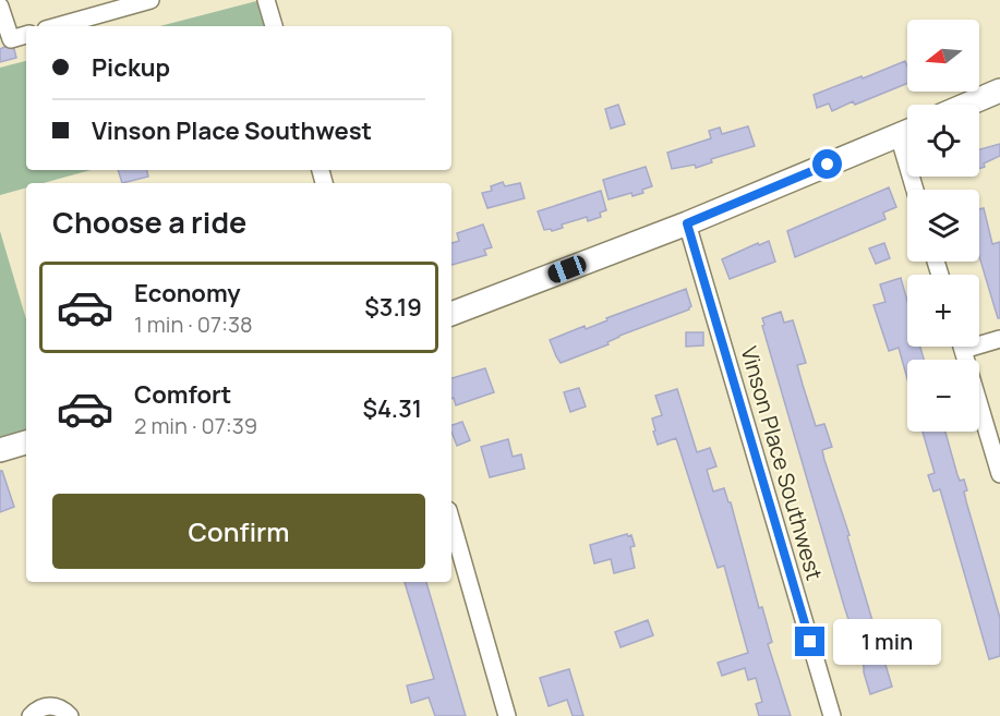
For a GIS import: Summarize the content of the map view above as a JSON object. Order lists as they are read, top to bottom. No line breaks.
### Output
{"streets":{"street":["Vinson Place Southwest"]},"north":"left","page":{"map_buttons":["+","−"],"banner":["Pickup","Vinson Place Southwest"],"heading":"Choose a ride","list":[{"name":"Economy","note":"1 min · 07:38","value":"$3.19"},{"name":"Comfort","note":"2 min · 07:39","value":"$4.31"}],"buttons":"Confirm","bubble":"1 min"}}
